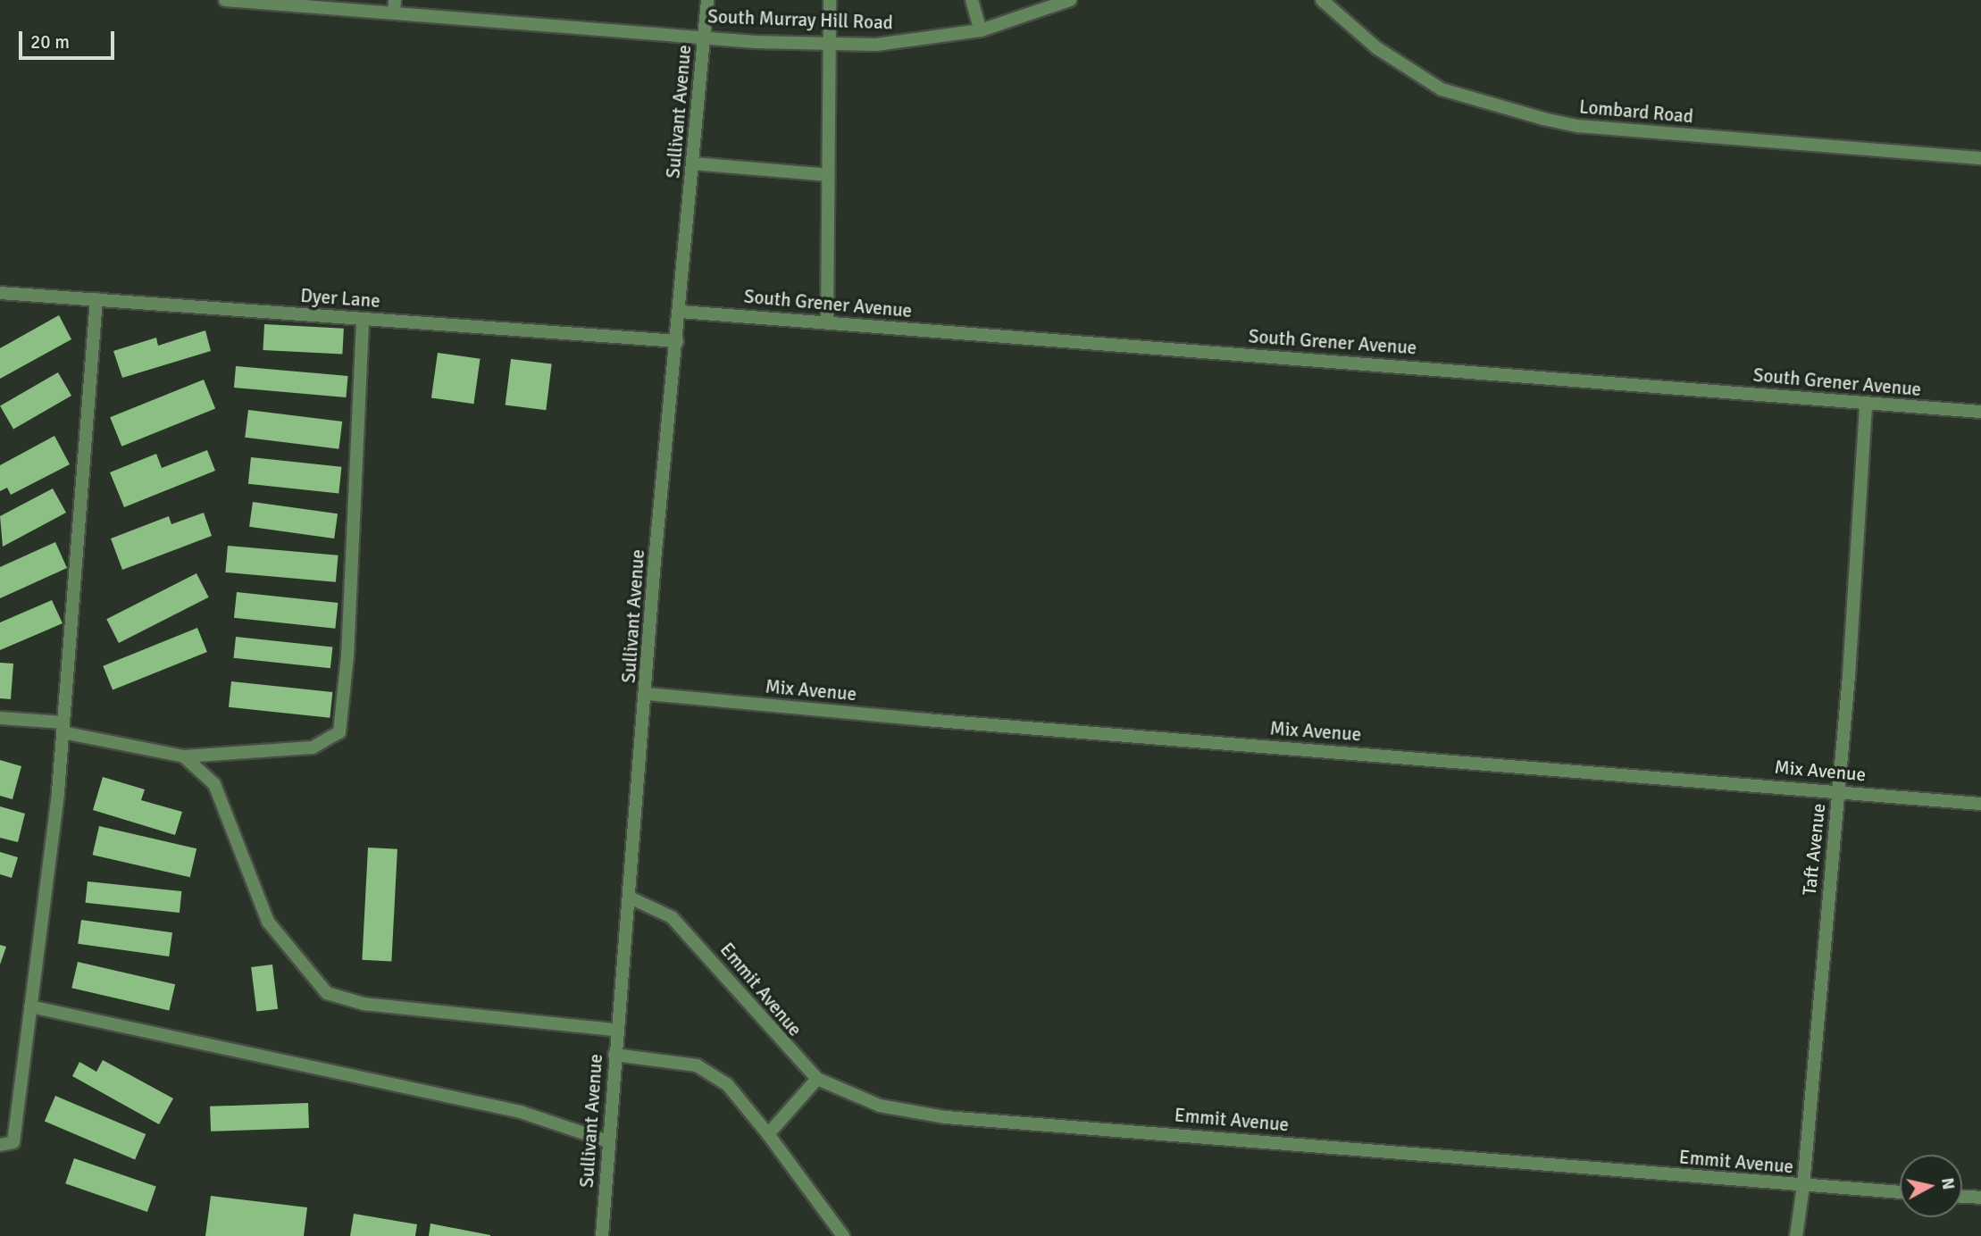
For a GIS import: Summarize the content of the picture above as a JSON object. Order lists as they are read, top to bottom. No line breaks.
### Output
{"streets":{"street":["South Murray Hill Road","Sullivant Avenue","Lombard Road","Dyer Lane","South Grener Avenue","Mix Avenue","Taft Avenue","Emmit Avenue"]},"crossings":[["South Murray Hill Road","Sullivant Avenue"],["Sullivant Avenue","Dyer Lane"],["Sullivant Avenue","South Grener Avenue"],["Sullivant Avenue","Mix Avenue"],["Sullivant Avenue","Emmit Avenue"],["South Grener Avenue","Taft Avenue"],["Mix Avenue","Taft Avenue"],["Taft Avenue","Emmit Avenue"]],"scale_bar":"20 m","north":"right"}
